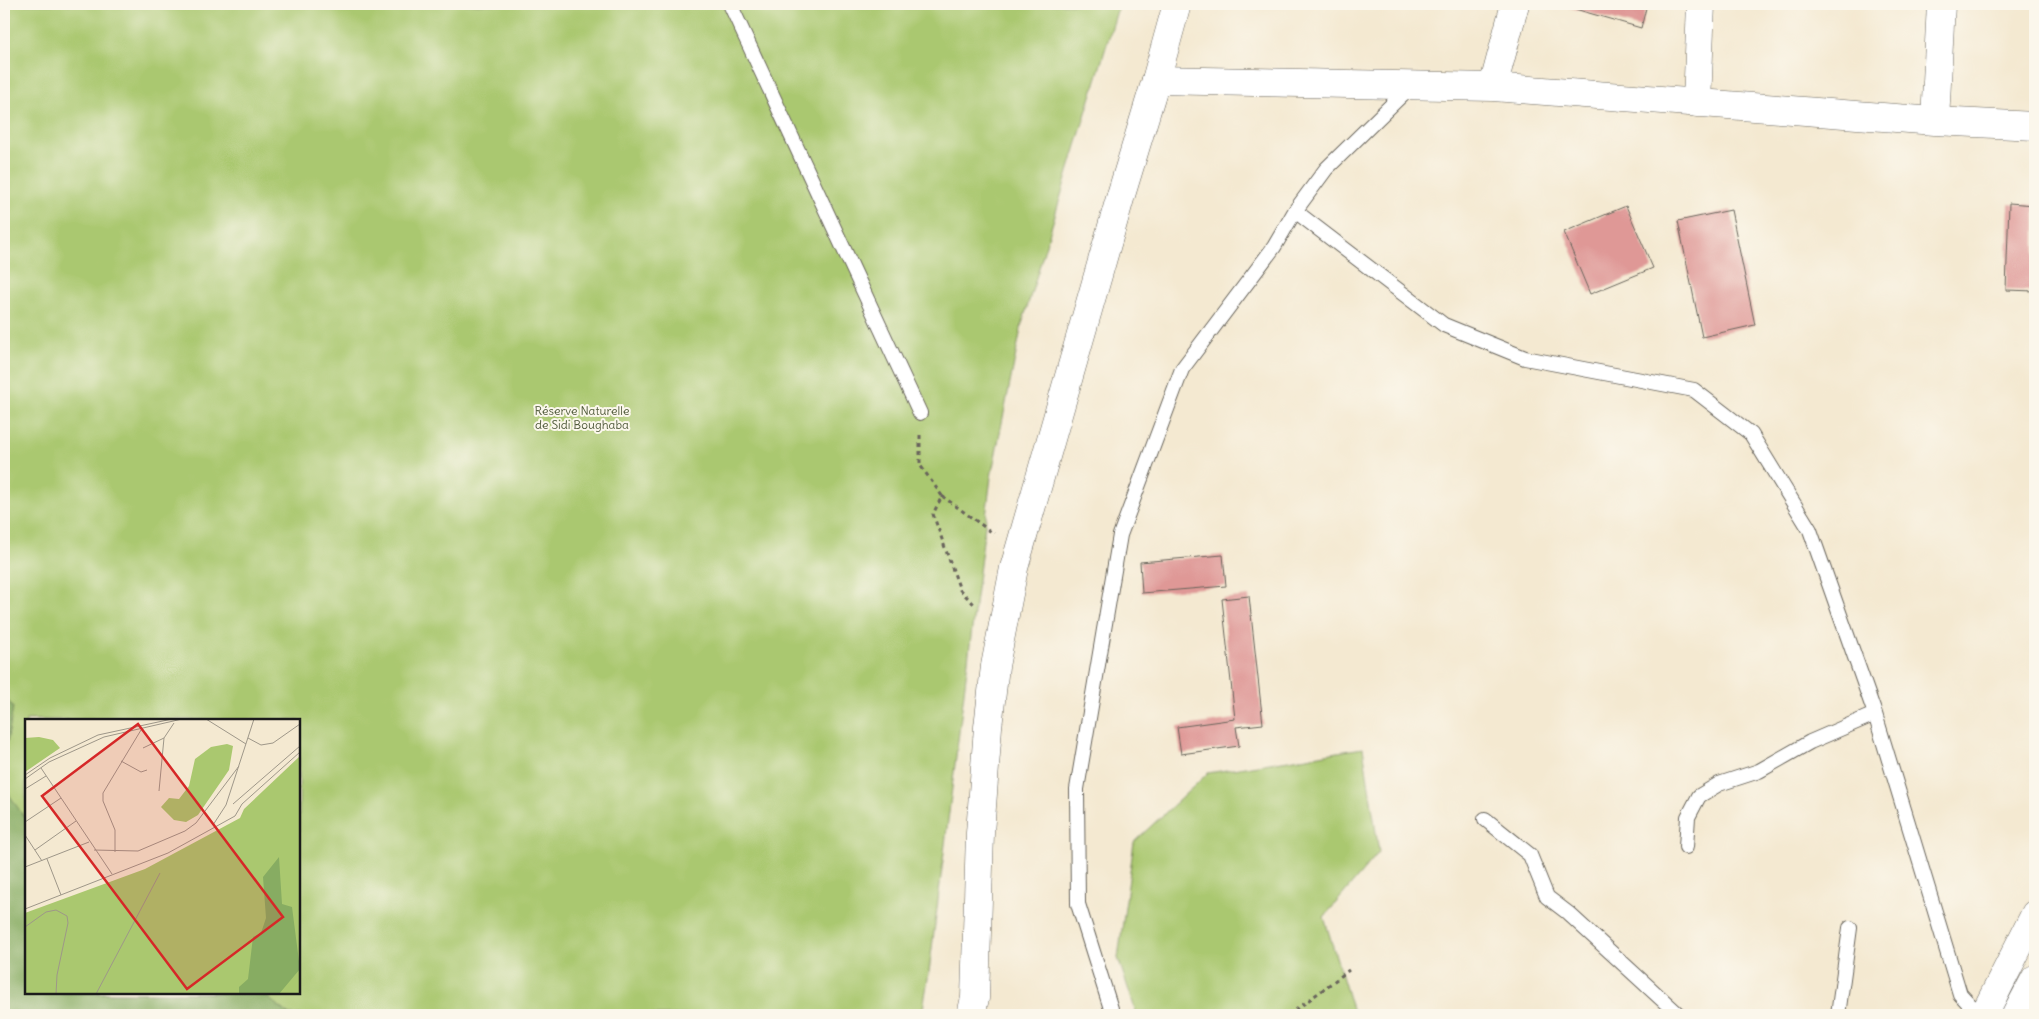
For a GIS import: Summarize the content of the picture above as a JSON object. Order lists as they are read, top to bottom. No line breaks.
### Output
{"parks":["Réserve Naturelle de Sidi Boughaba"]}
